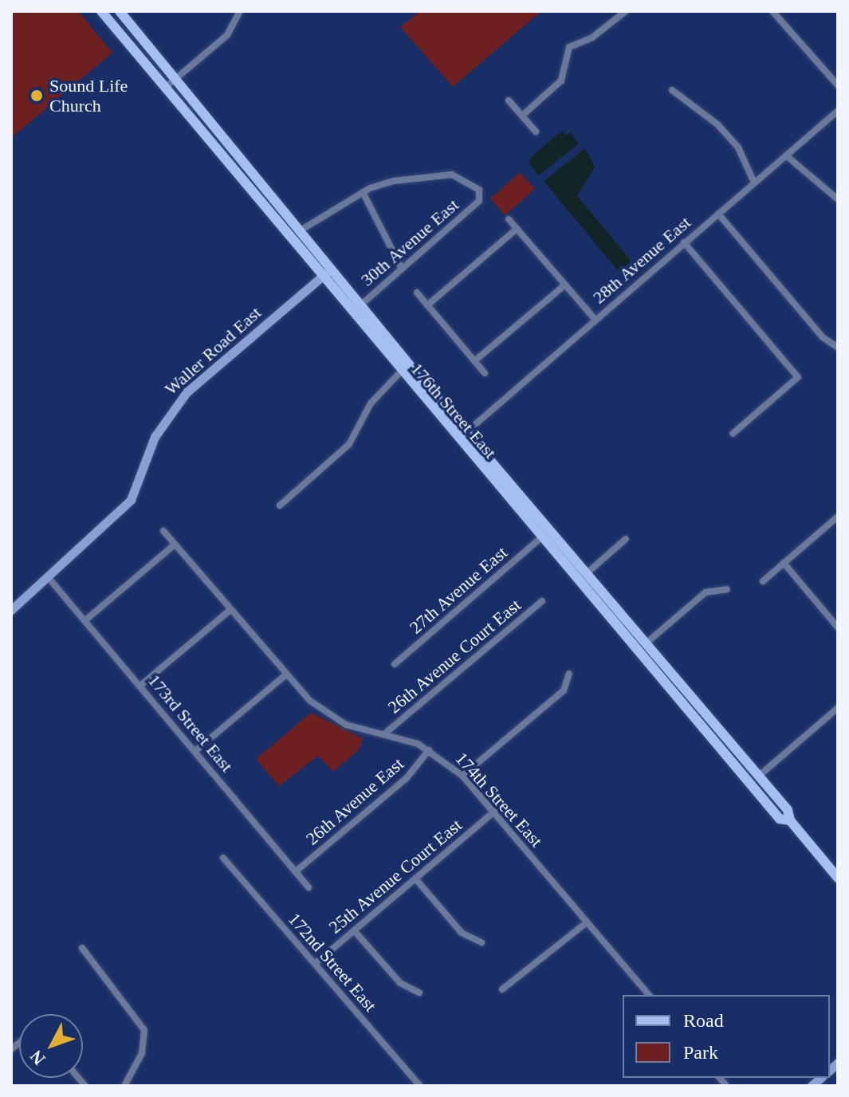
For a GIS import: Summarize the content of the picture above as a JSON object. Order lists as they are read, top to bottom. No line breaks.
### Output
{"streets":{"main road":["176th Street East"],"street":["30th Avenue East","28th Avenue East","Waller Road East","27th Avenue East","26th Avenue Court East","173rd Street East","174th Street East","26th Avenue East","25th Avenue Court East","172nd Street East"]},"crossings":[["30th Avenue East","176th Street East"],["28th Avenue East","176th Street East"],["Waller Road East","176th Street East"],["Waller Road East","173rd Street East"],["176th Street East","27th Avenue East"],["26th Avenue Court East","174th Street East"],["173rd Street East","26th Avenue East"],["174th Street East","26th Avenue East"],["174th Street East","25th Avenue Court East"],["25th Avenue Court East","172nd Street East"]],"places":["Sound Life Church"],"legend":["Road","Park"],"north":"bottom left"}
